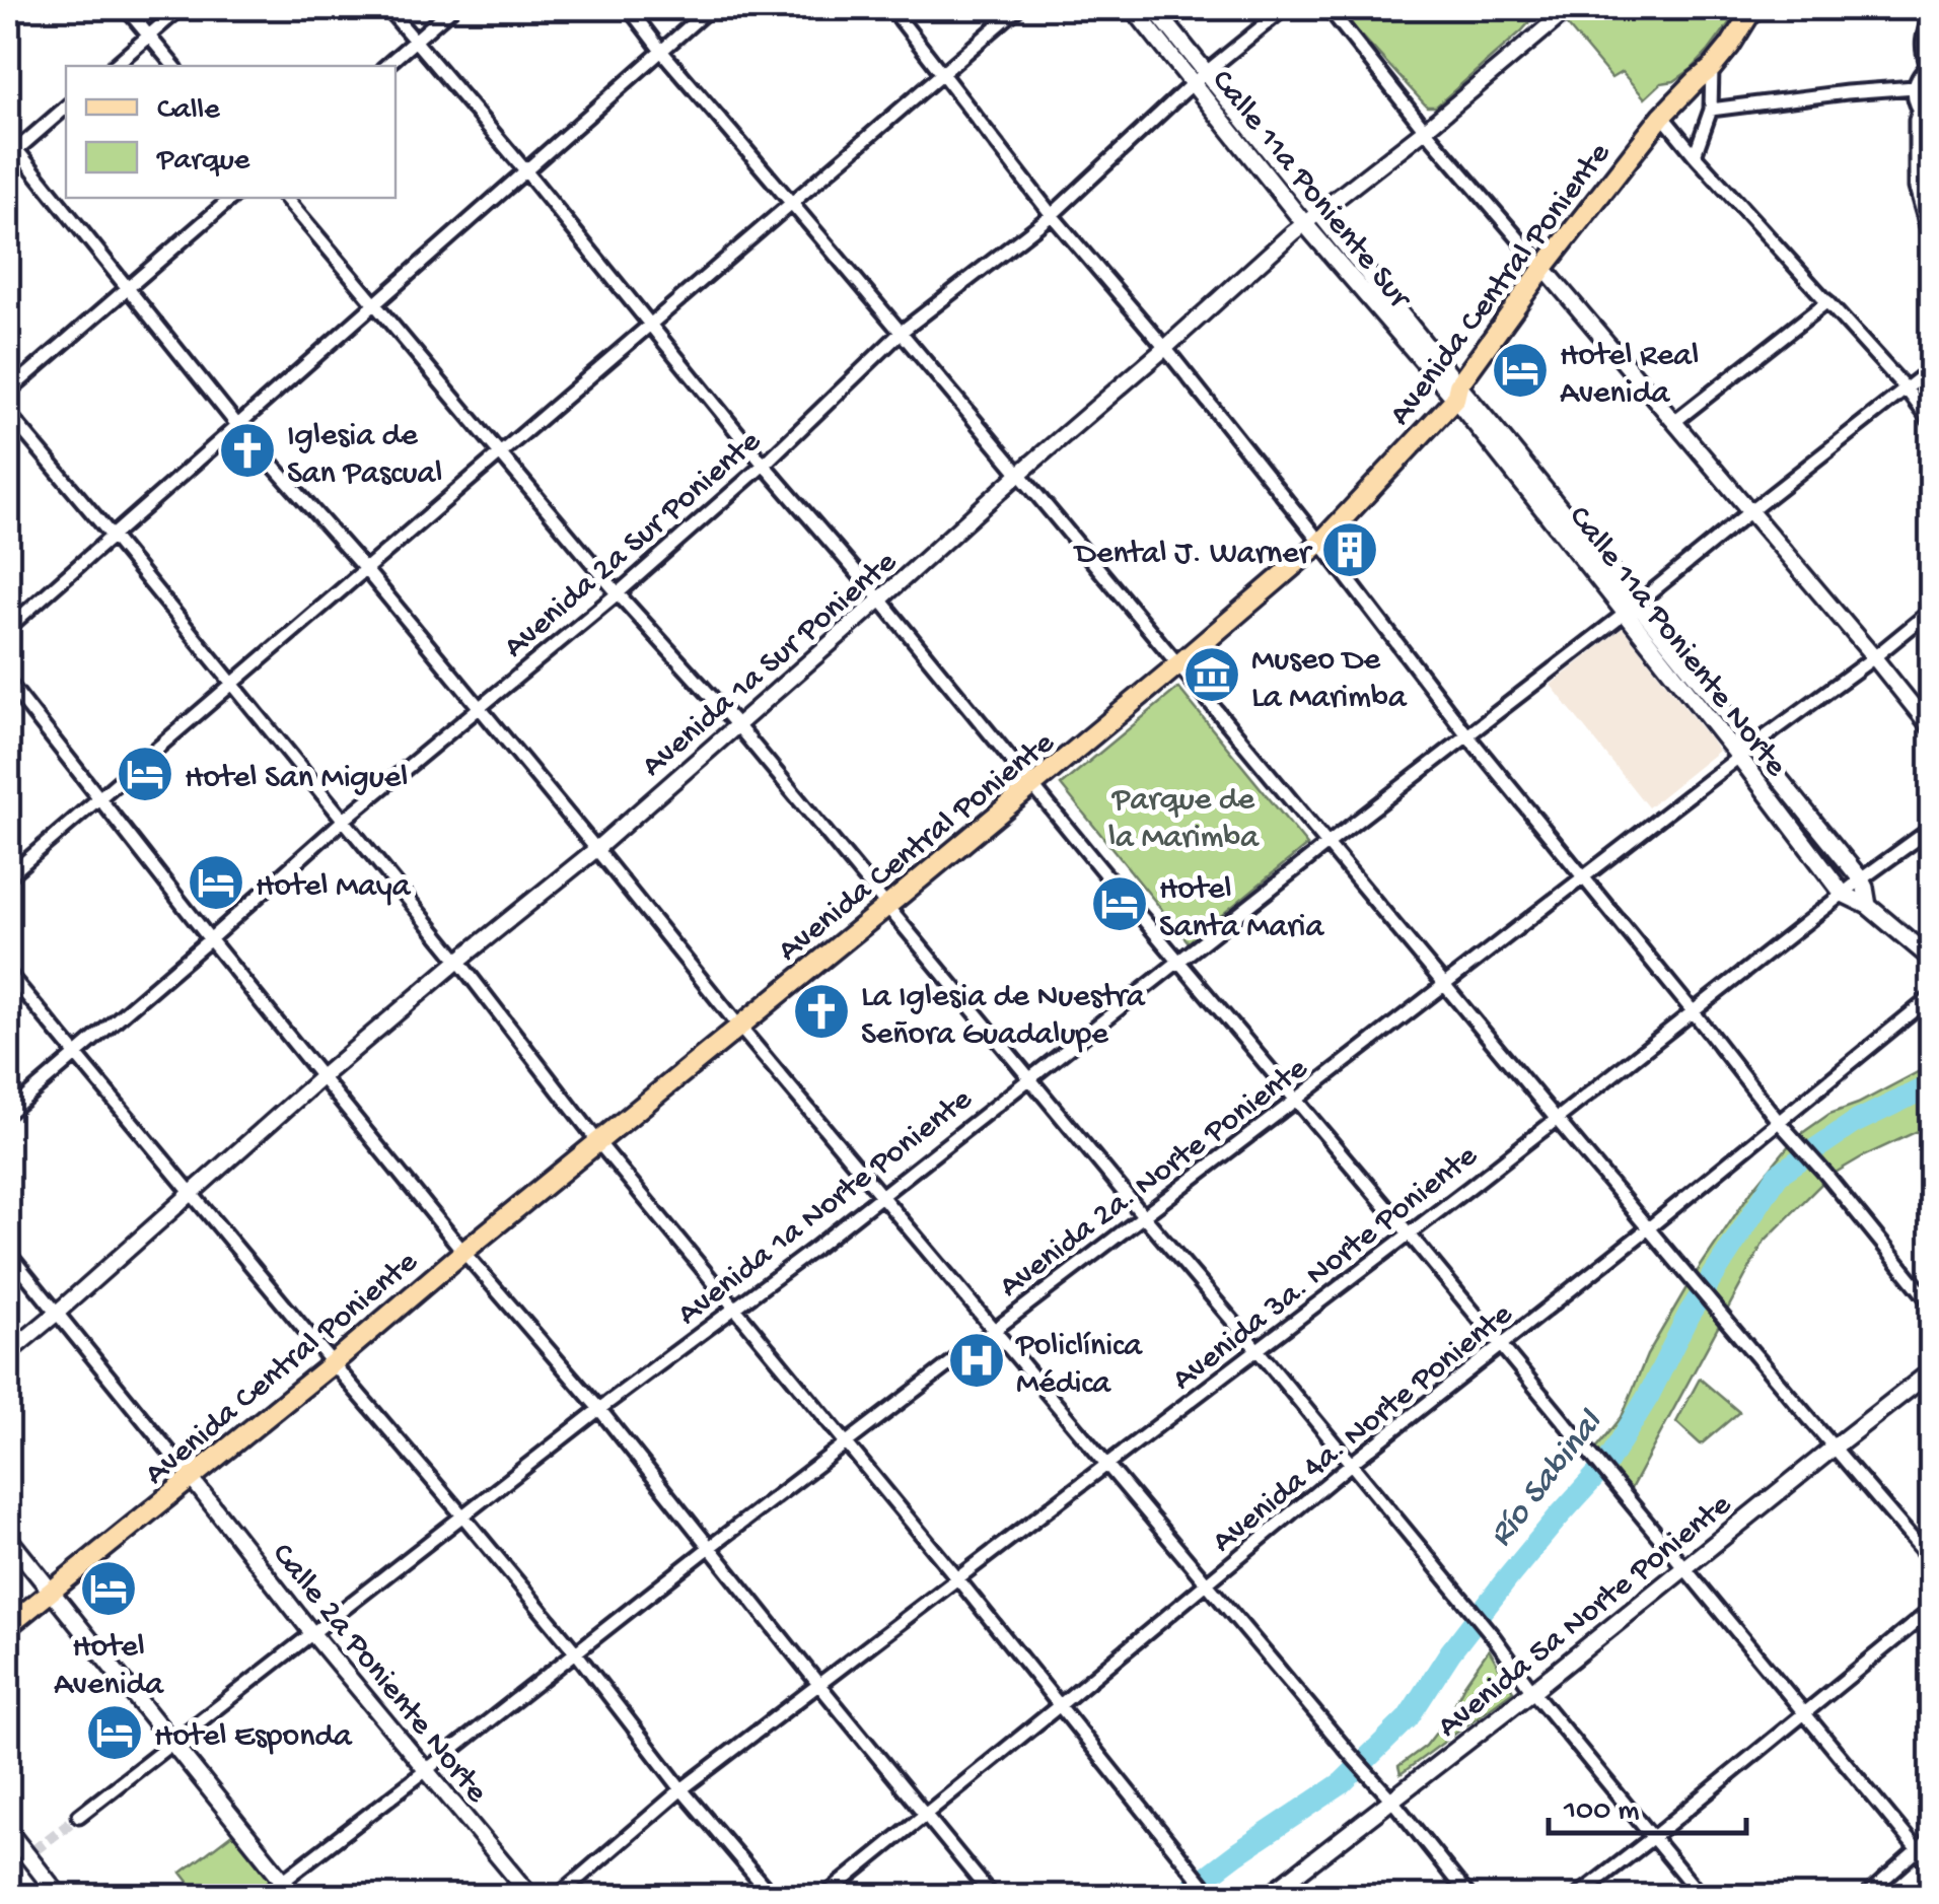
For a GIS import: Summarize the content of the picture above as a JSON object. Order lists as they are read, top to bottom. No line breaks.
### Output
{"streets":{"main road":["Calle 11a Poniente Sur","Avenida Central Poniente","Calle 11a Poniente Norte","Avenida 5a Norte Poniente"],"street":["Avenida 2a Sur Poniente","Avenida 1a Sur Poniente","Avenida 2a. Norte Poniente","Avenida 1a Norte Poniente","Avenida 3a. Norte Poniente","Avenida 4a. Norte Poniente","Calle 2a Poniente Norte"]},"crossings":[["Calle 11a Poniente Sur","Avenida Central Poniente"],["Calle 11a Poniente Sur","Avenida 2a Sur Poniente"],["Calle 11a Poniente Sur","Calle 11a Poniente Norte"],["Calle 11a Poniente Sur","Avenida 1a Sur Poniente"],["Avenida Central Poniente","Calle 11a Poniente Norte"],["Avenida Central Poniente","Calle 2a Poniente Norte"],["Calle 11a Poniente Norte","Avenida 2a. Norte Poniente"],["Calle 11a Poniente Norte","Avenida 1a Norte Poniente"],["Calle 11a Poniente Norte","Avenida 3a. Norte Poniente"],["Avenida 2a. Norte Poniente","Calle 2a Poniente Norte"],["Avenida 1a Norte Poniente","Calle 2a Poniente Norte"]],"water":["Río Sabinal"],"parks":["Parque de la Marimba"],"places":{"hotel":["Hotel Real Avenida","Hotel San Miguel","Hotel Maya","Hotel Santa Maria","Hotel Avenida","Hotel Esponda"],"church":["Iglesia de San Pascual","La Iglesia de Nuestra Señora Guadalupe"],"building":["Dental J. Warner"],"museum":["Museo De La Marimba"],"hospital":["Policlínica Médica"]},"legend":["Calle","Parque"],"scale_bar":"100 m"}
